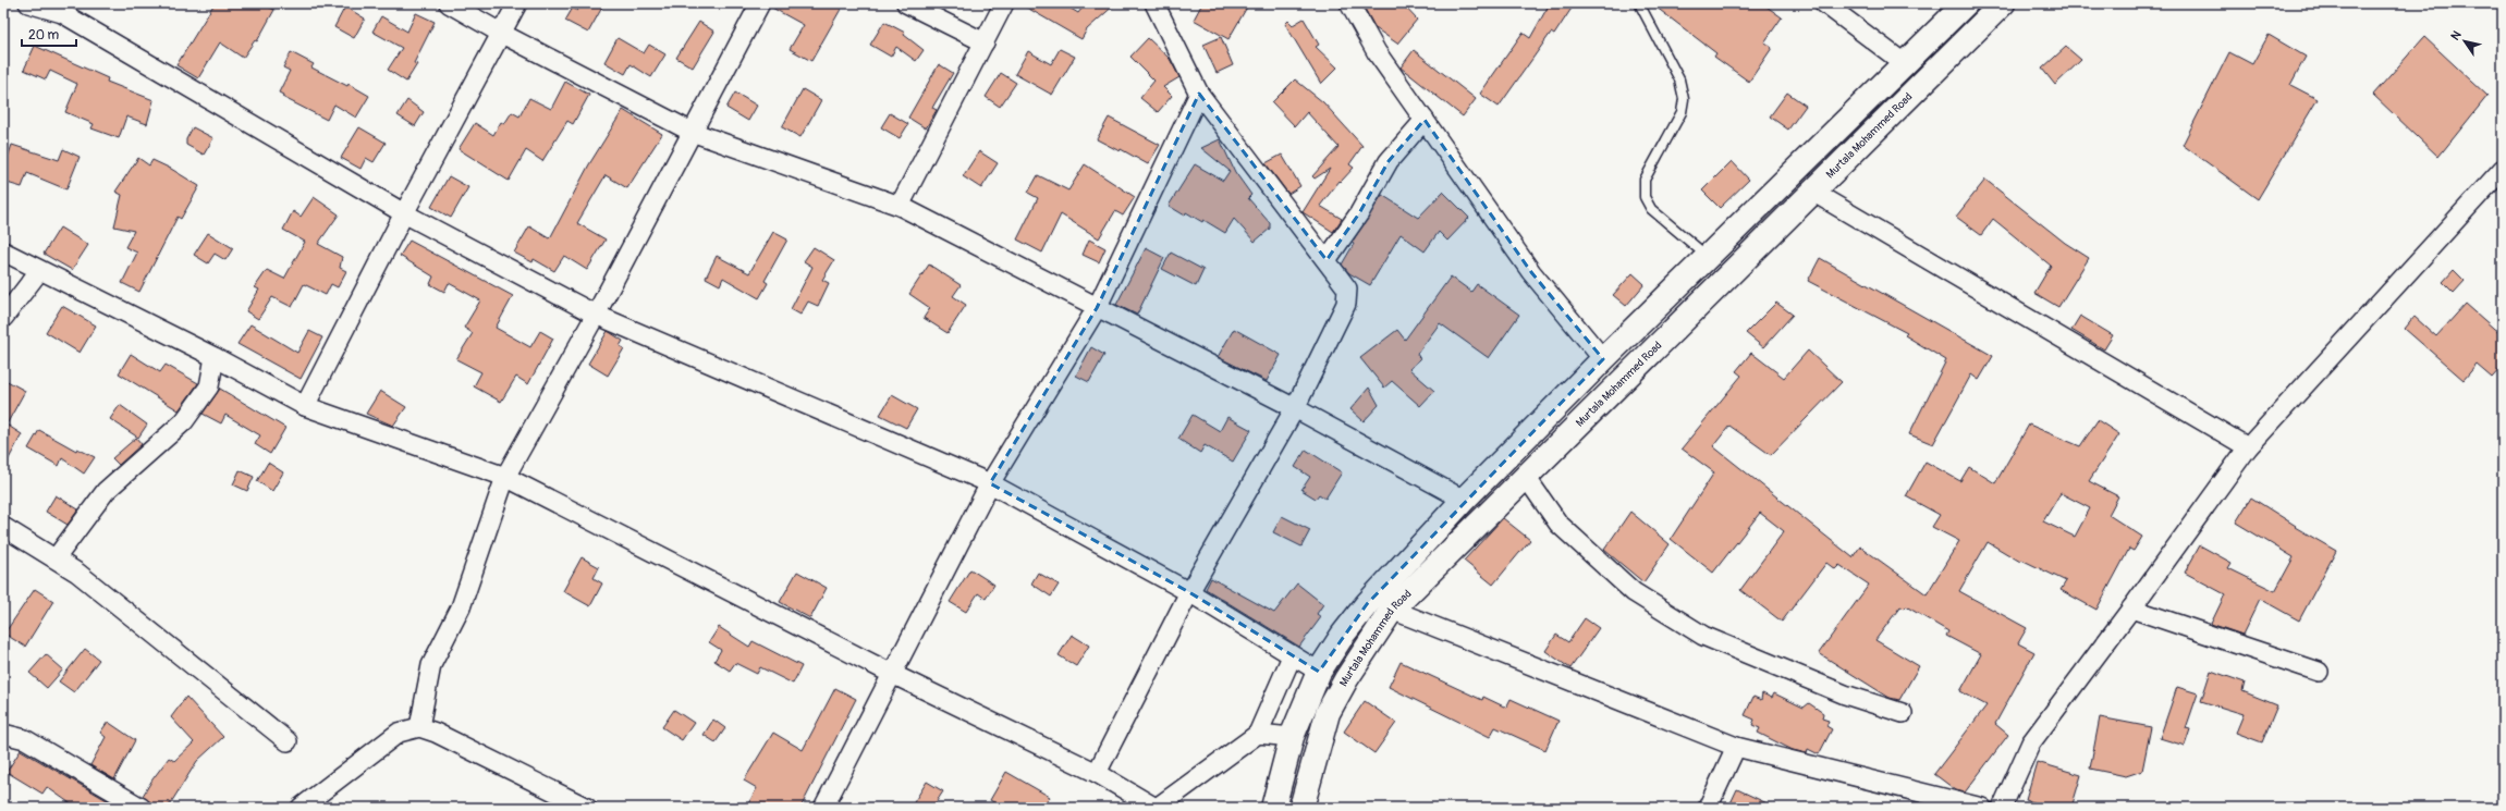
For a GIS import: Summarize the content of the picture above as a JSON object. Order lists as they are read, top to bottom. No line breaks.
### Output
{"streets":{"main road":["Murtala Mohammed Road"]},"scale_bar":"20 m","north":"top left"}
